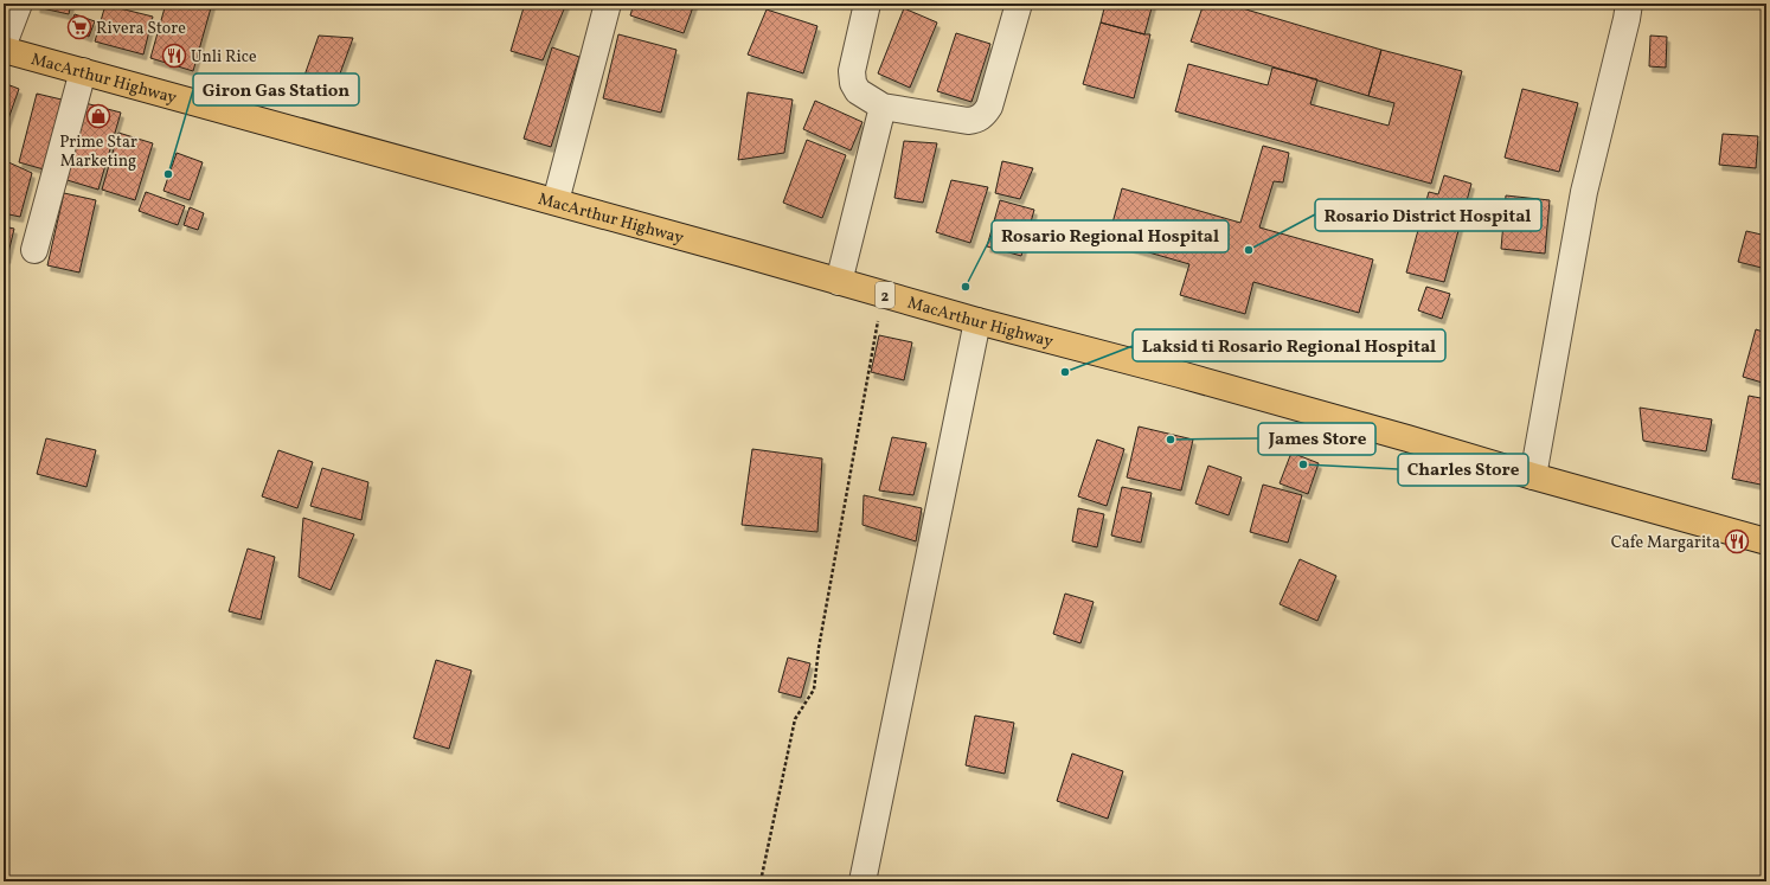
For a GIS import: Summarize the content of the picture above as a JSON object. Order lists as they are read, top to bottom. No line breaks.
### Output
{"streets":{"highway":["MacArthur Highway","2"]},"places":{"supermarket":["Rivera Store"],"restaurant":["Unli Rice","Cafe Margarita"],"shop":["Prime Star Marketing"],"other":["Giron Gas Station","Rosario District Hospital","Rosario Regional Hospital","Laksid ti Rosario Regional Hospital","James Store","Charles Store"]}}
